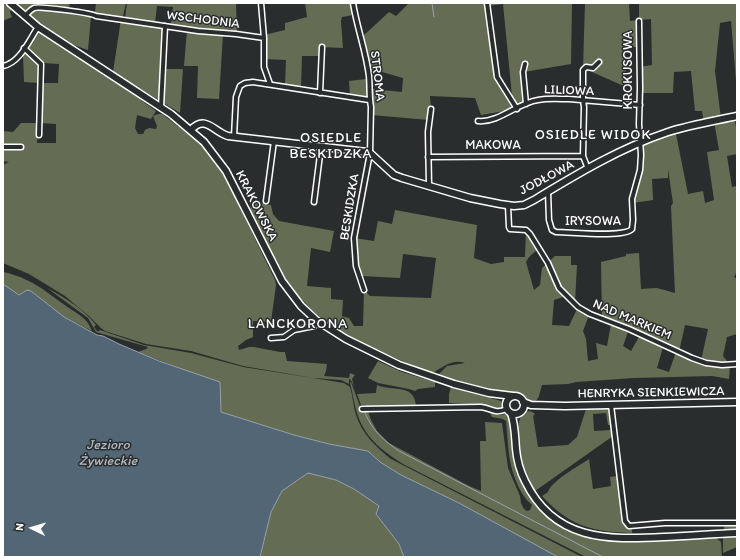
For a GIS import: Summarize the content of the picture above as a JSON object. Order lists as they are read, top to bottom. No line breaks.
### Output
{"streets":{"main road":["JODŁOWA","KRAKOWSKA","HENRYKA SIENKIEWICZA"],"street":["WSCHODNIA","KROKUSOWA","STROMA","LILIOWA","MAKOWA","BESKIDZKA","IRYSOWA","NAD MARKIEM"]},"crossings":[["WSCHODNIA","KRAKOWSKA"],["KROKUSOWA","LILIOWA"],["KROKUSOWA","JODŁOWA"],["KROKUSOWA","IRYSOWA"],["STROMA","JODŁOWA"],["STROMA","BESKIDZKA"],["JODŁOWA","BESKIDZKA"],["JODŁOWA","IRYSOWA"],["JODŁOWA","NAD MARKIEM"],["KRAKOWSKA","HENRYKA SIENKIEWICZA"]],"districts":["OSIEDLE WIDOK","OSIEDLE BESKIDZKA","LANCKORONA"],"water":["Jezioro Żywieckie"],"north":"left"}
